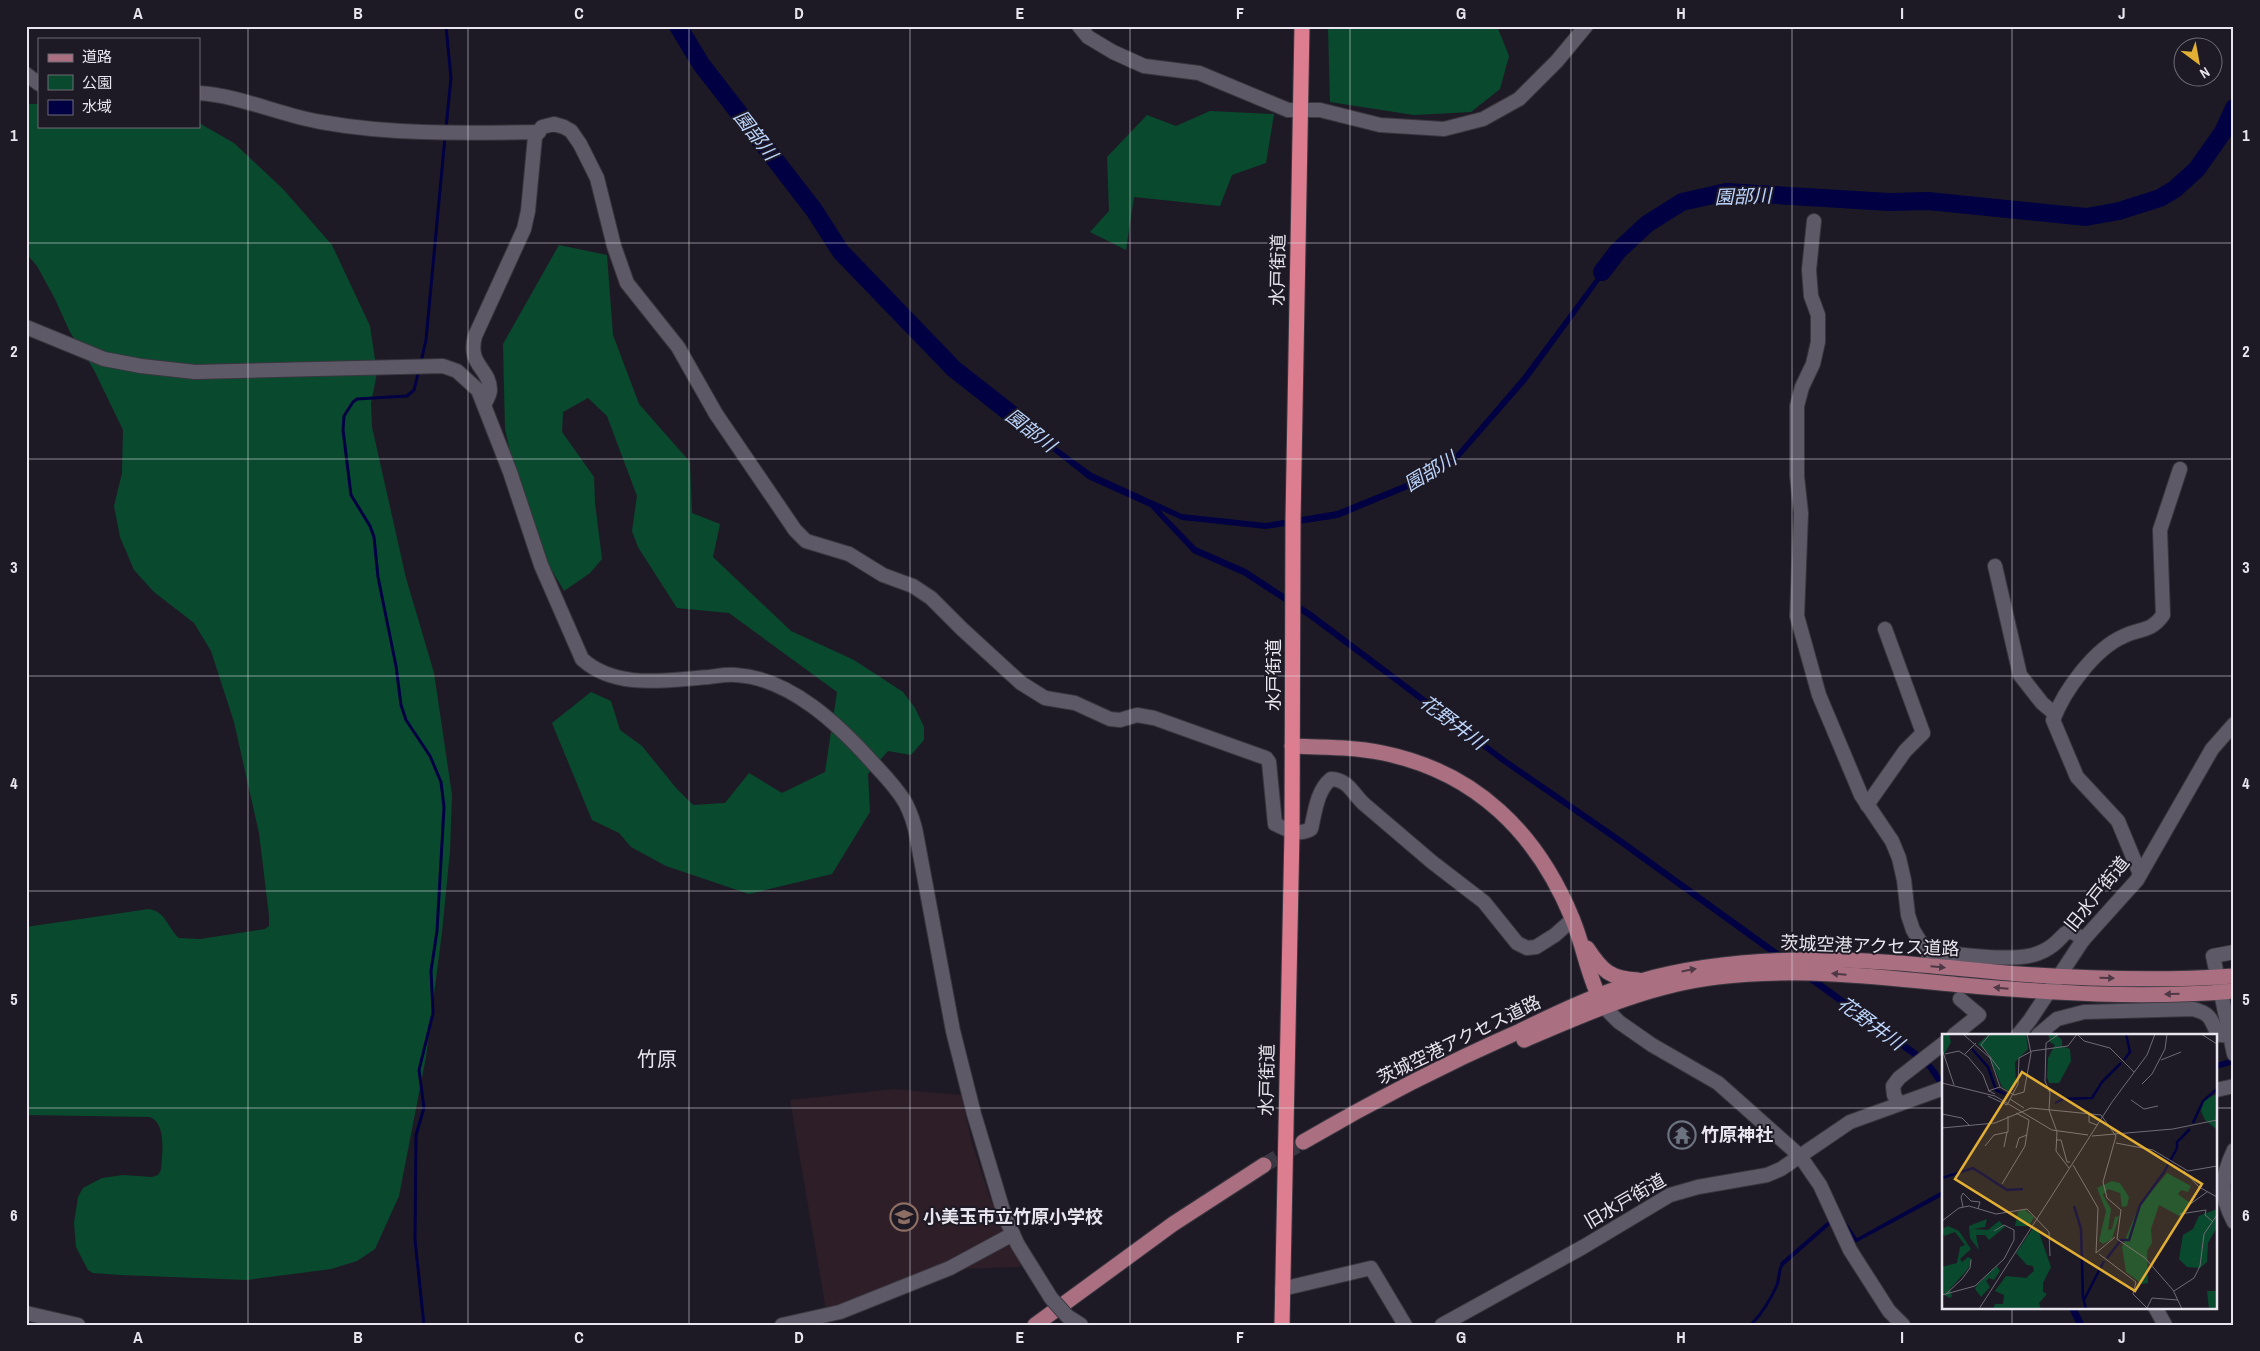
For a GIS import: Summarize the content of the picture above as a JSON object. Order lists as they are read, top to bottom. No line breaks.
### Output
{"streets":{"highway":["水戸街道"],"main road":["茨城空港アクセス道路"],"street":["旧水戸街道"]},"crossings":[["旧水戸街道","茨城空港アクセス道路"]],"districts":["竹原"],"water":["園部川","花野井川"],"places":{"temple":["竹原神社"],"school or university":["小美玉市立竹原小学校"]},"legend":["道路","公園","水域"],"north":"bottom right","grid":{"columns":["A","B","C","D","E","F","G","H","I","J"],"rows":["1","2","3","4","5","6"]}}
